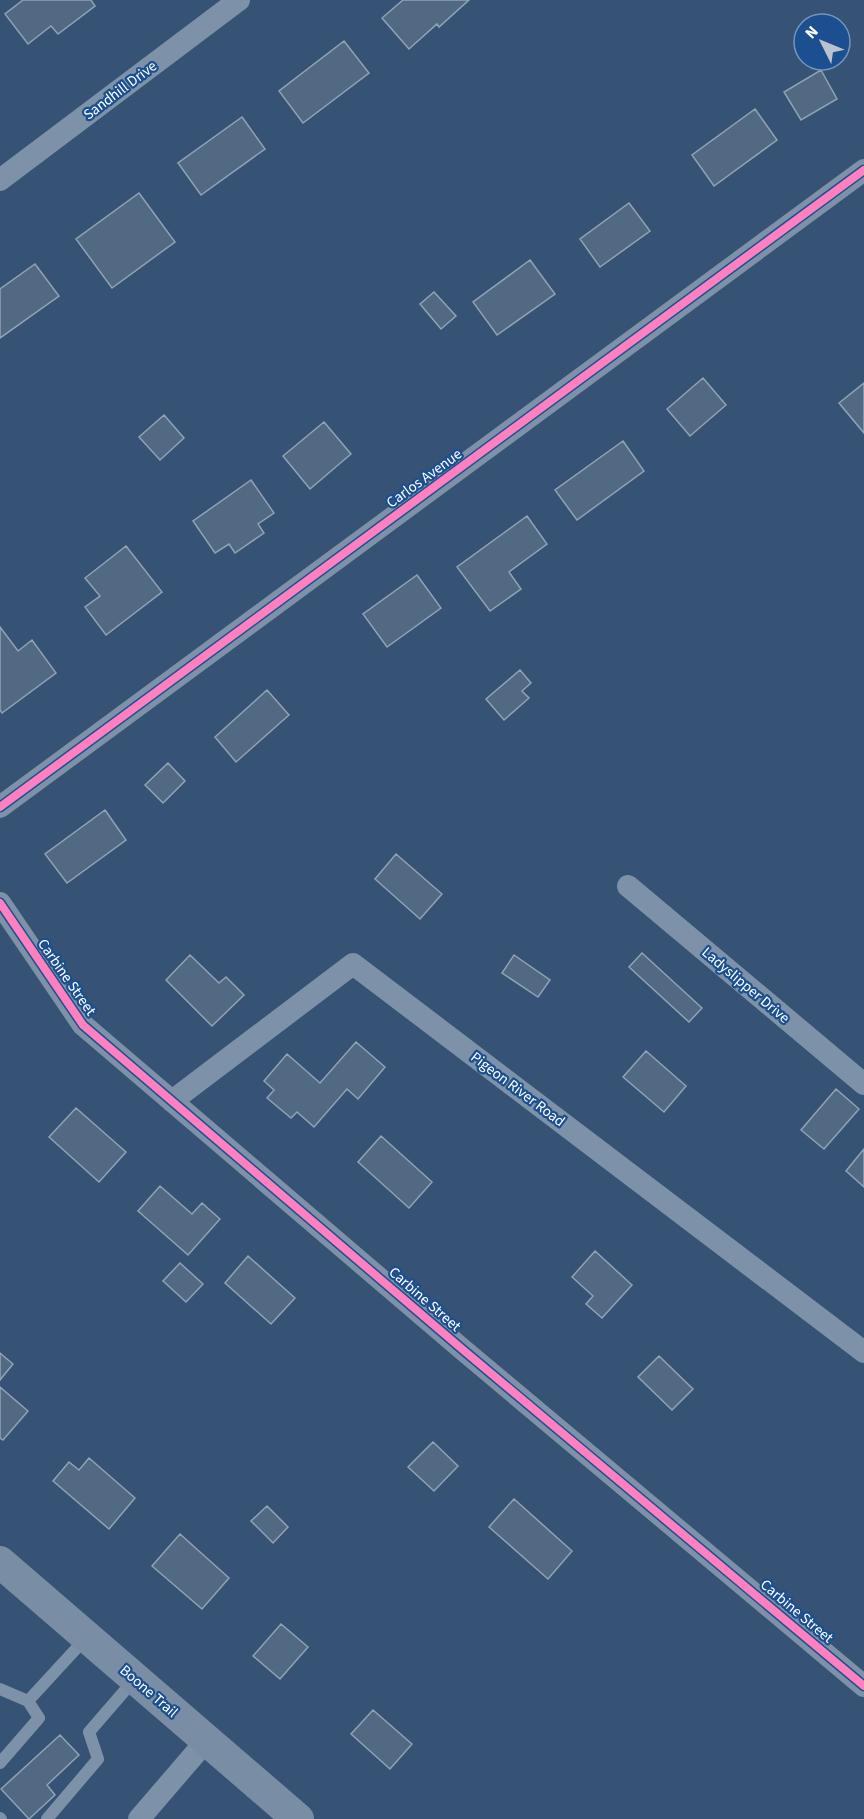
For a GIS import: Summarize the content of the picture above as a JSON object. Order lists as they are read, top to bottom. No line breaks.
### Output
{"streets":{"street":["Sandhill Drive","Carlos Avenue","Carbine Street","Ladyslipper Drive","Pigeon River Road","Boone Trail"]},"crossings":[["Carbine Street","Pigeon River Road"]],"north":"top left"}
